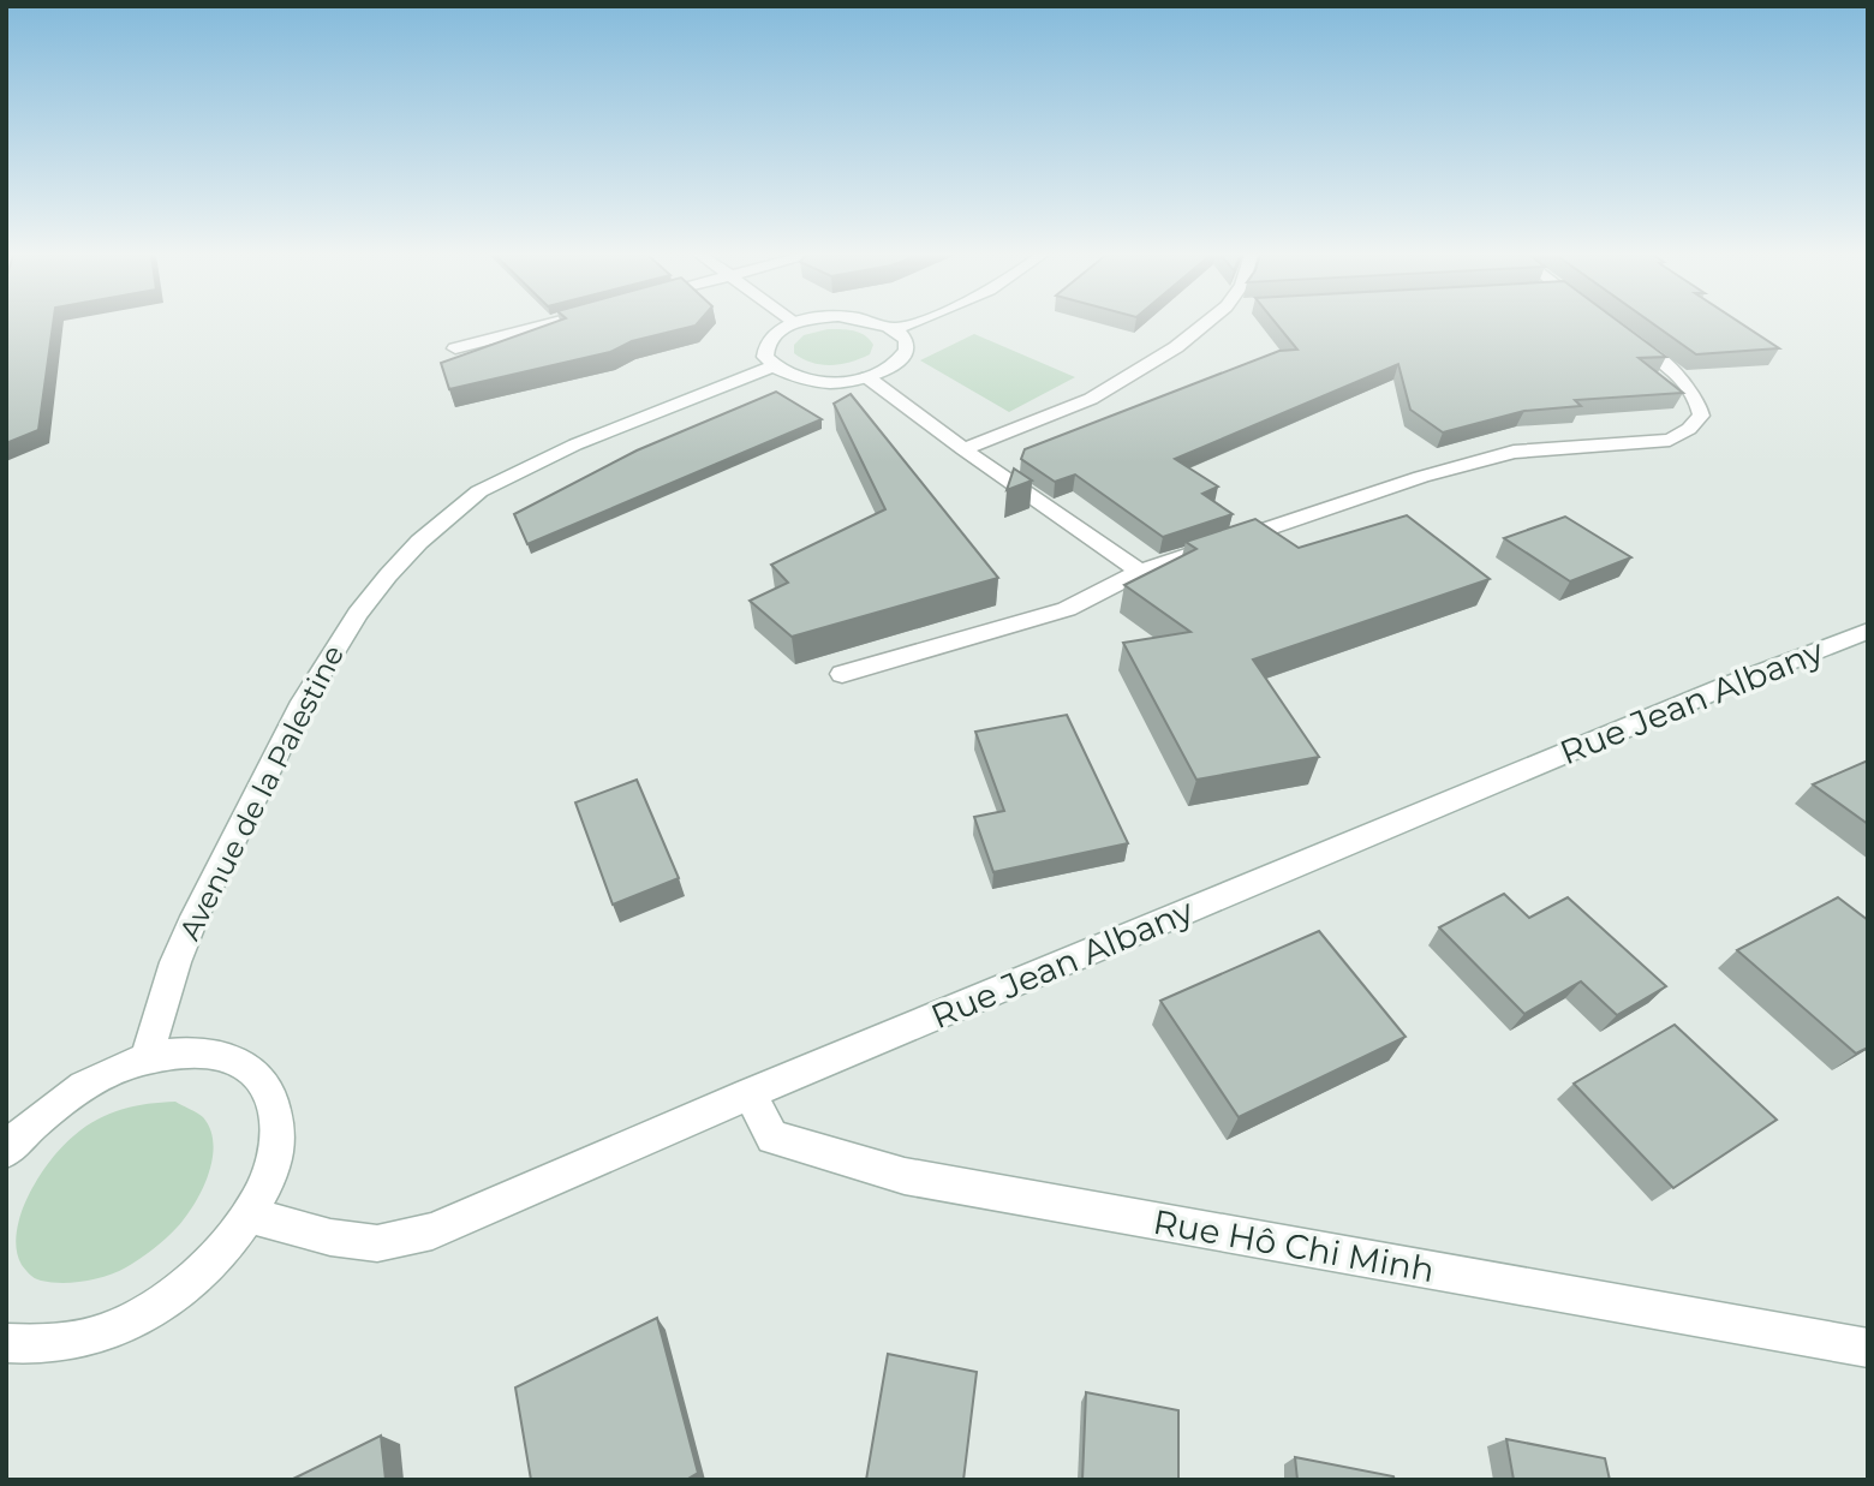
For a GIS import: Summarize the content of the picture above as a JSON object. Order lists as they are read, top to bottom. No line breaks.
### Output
{"streets":{"street":["Rue Jean Albany","Avenue de la Palestine","Rue Hô Chi Minh"]},"crossings":[["Rue Jean Albany","Rue Hô Chi Minh"]]}
